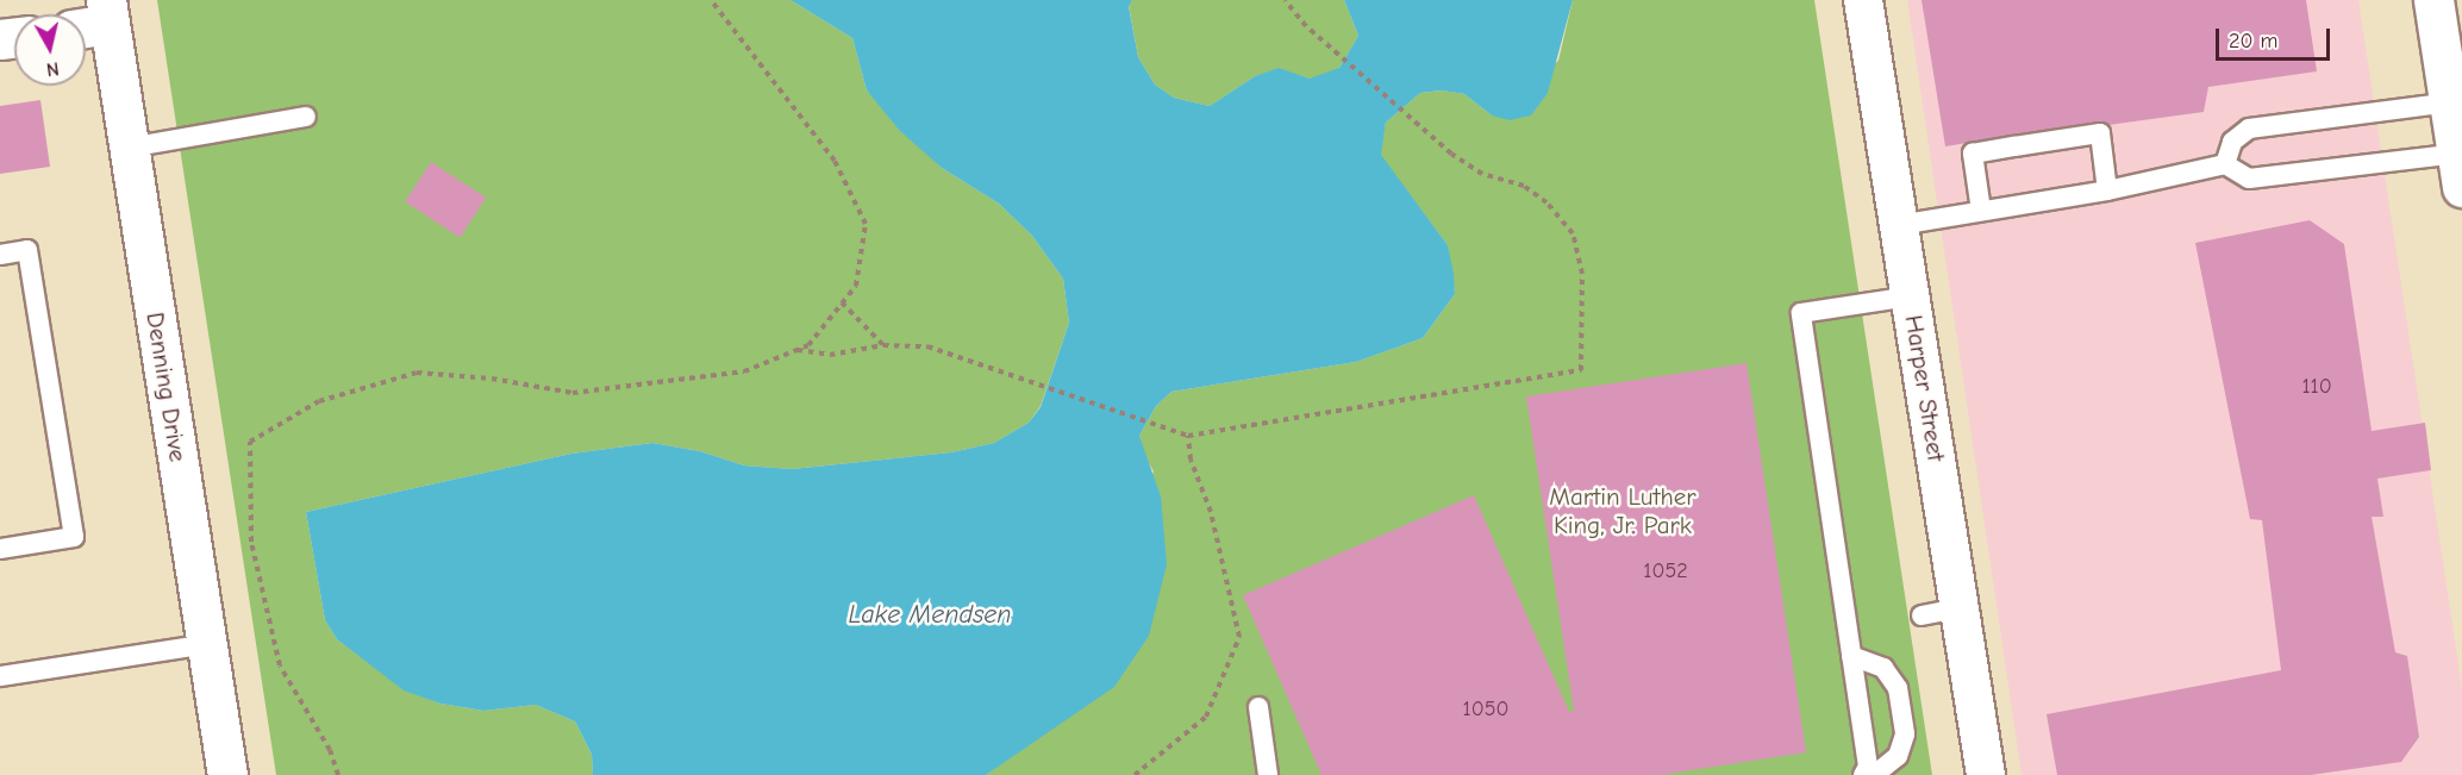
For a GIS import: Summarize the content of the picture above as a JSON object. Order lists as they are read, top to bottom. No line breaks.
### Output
{"streets":{"street":["Denning Drive","Harper Street"]},"water":["Lake Mendsen"],"parks":["Martin Luther King, Jr. Park"],"house_numbers":["110","1052","1050"],"scale_bar":"20 m","north":"bottom"}
